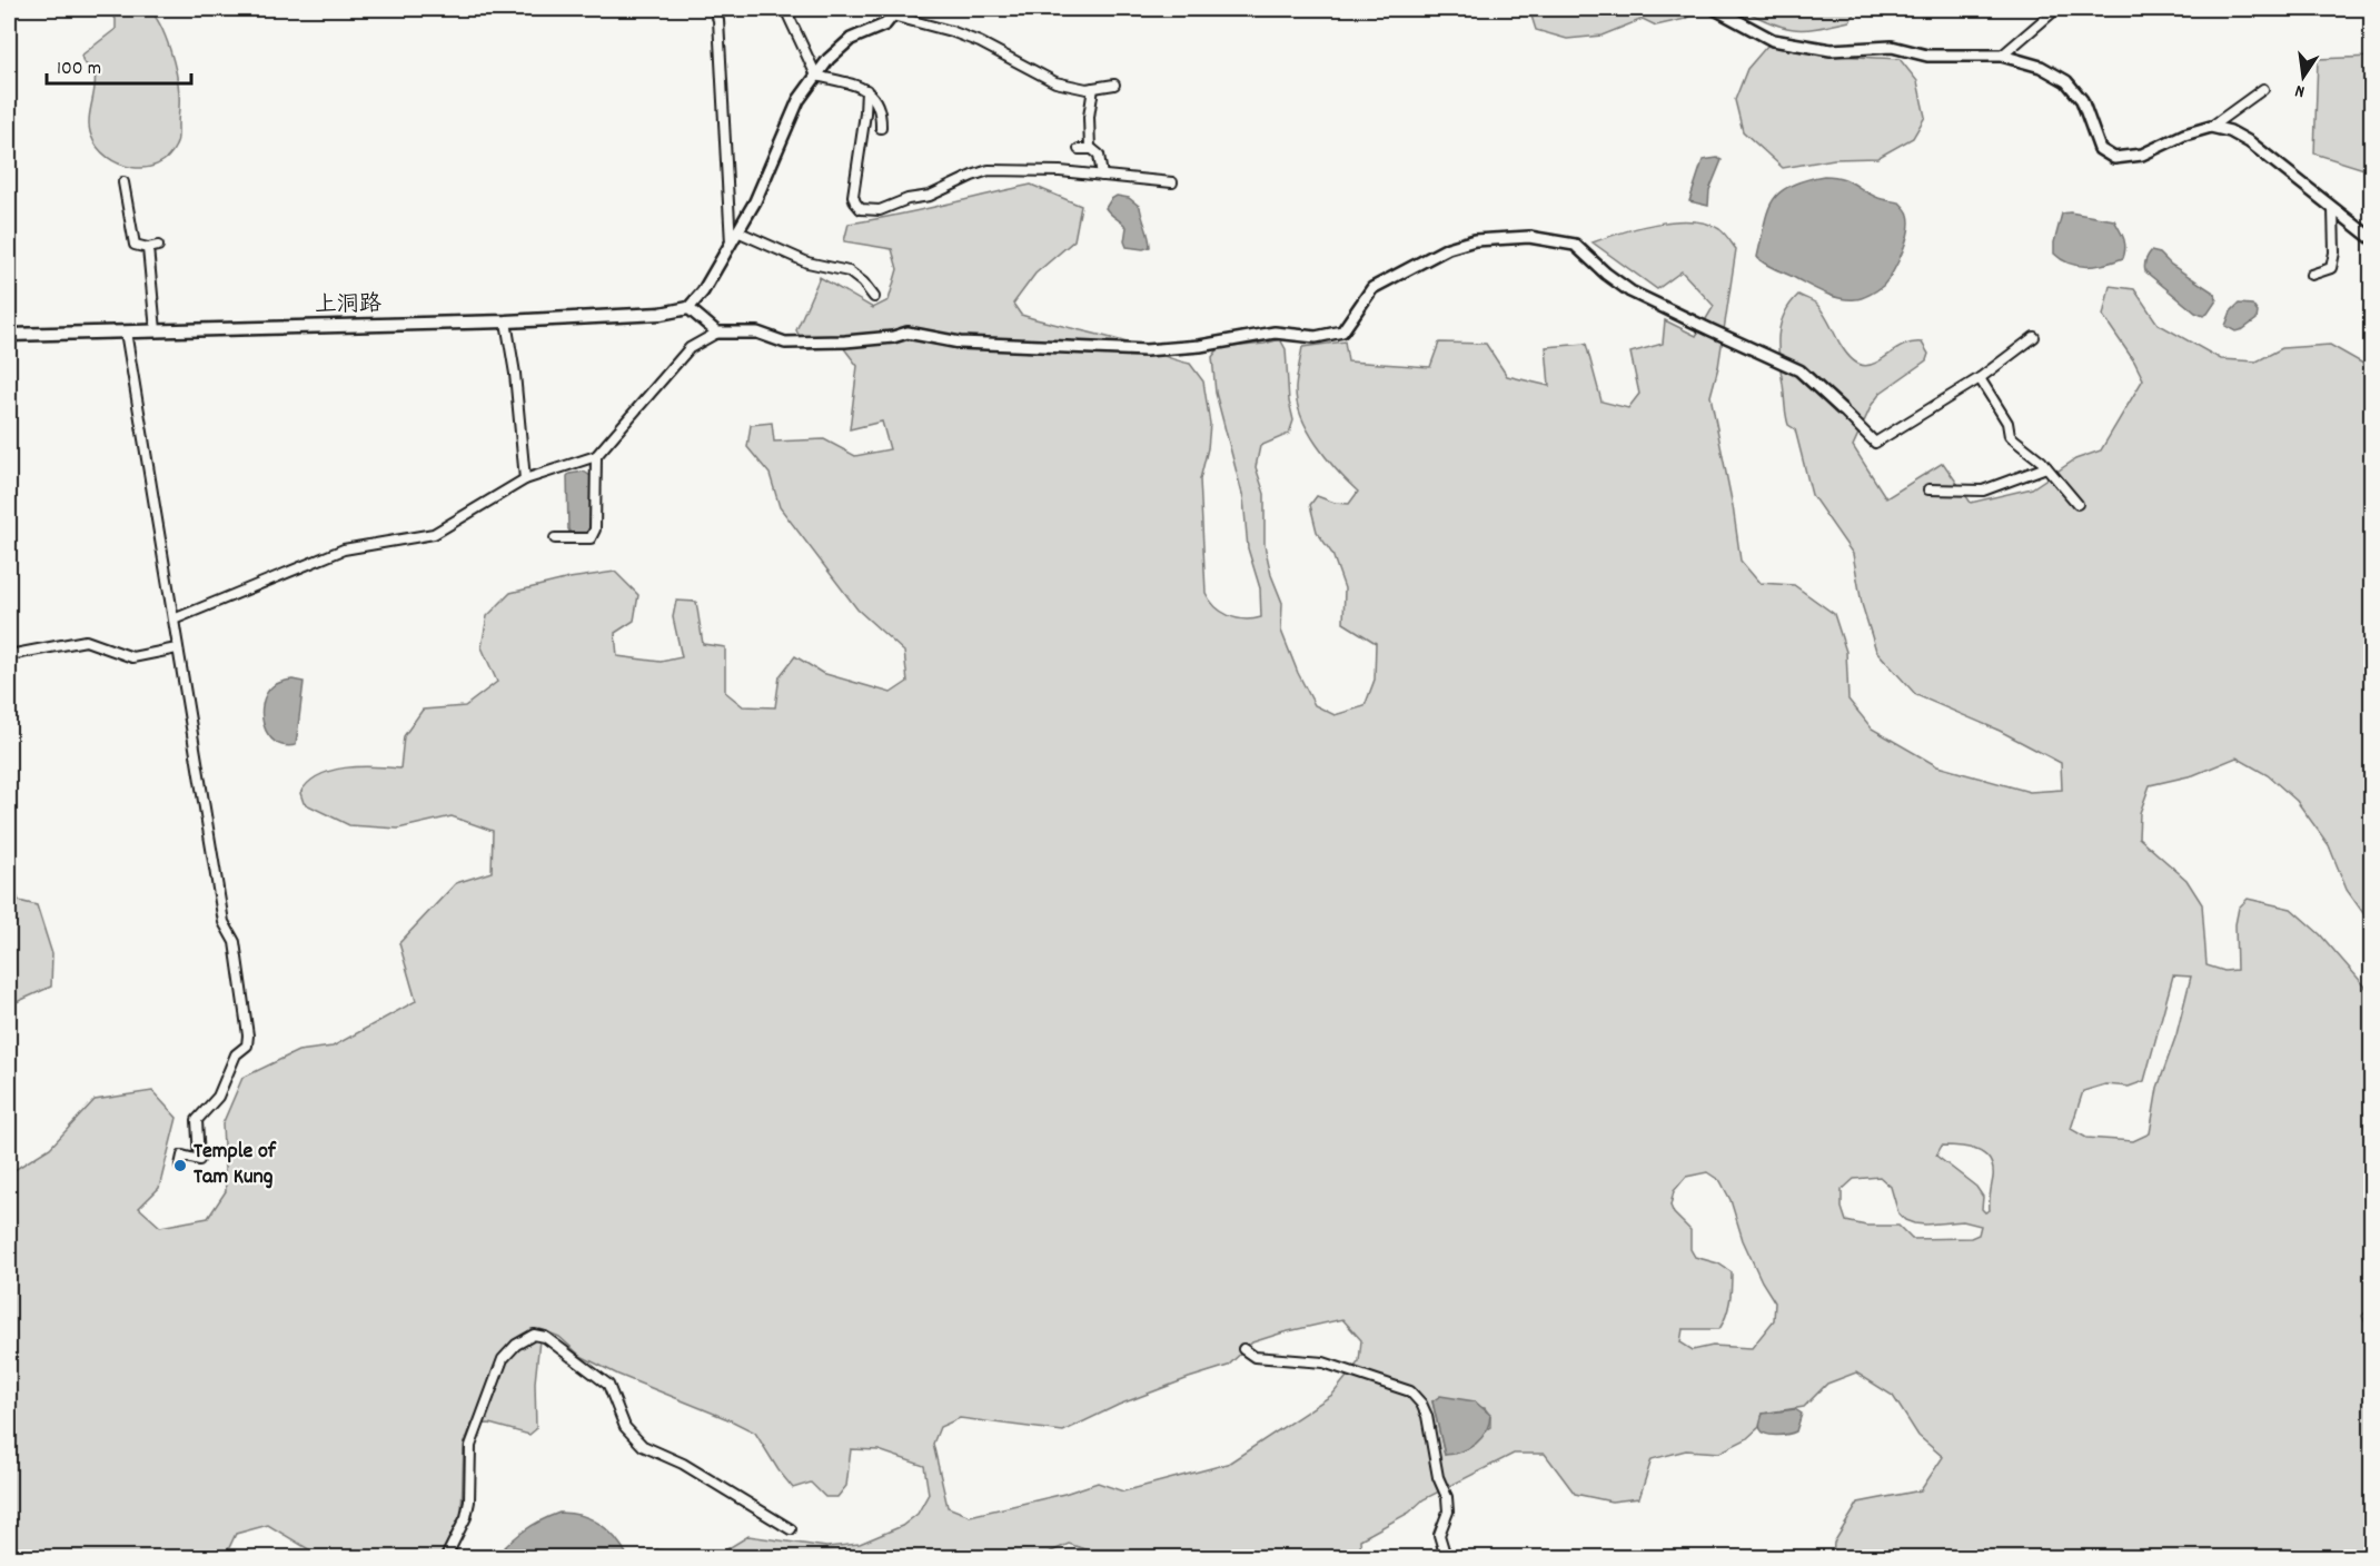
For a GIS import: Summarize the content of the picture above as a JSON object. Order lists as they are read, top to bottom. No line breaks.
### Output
{"streets":{"main road":["上洞路"]},"places":["Temple of Tam Kung"],"scale_bar":"100 m","north":"bottom"}
